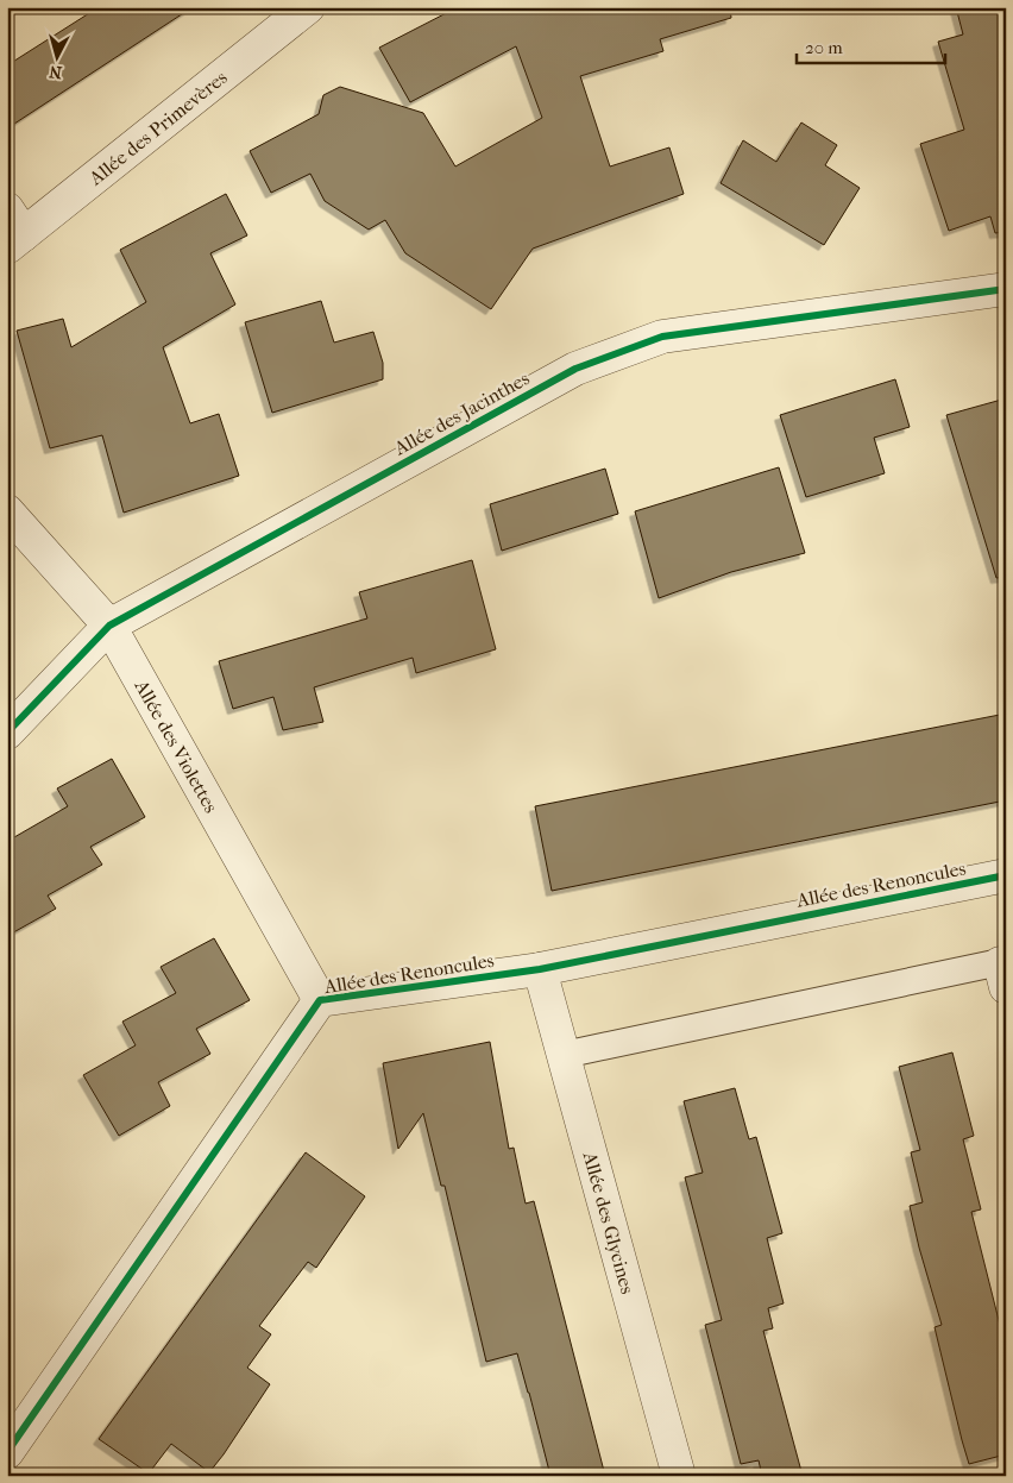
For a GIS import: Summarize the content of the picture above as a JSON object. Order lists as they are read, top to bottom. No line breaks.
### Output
{"streets":{"street":["Allée des Primevères","Allée des Jacinthes","Allée des Violettes","Allée des Renoncules","Allée des Glycines"]},"crossings":[["Allée des Jacinthes","Allée des Violettes"],["Allée des Violettes","Allée des Renoncules"],["Allée des Renoncules","Allée des Glycines"]],"scale_bar":"20 m","north":"bottom"}
